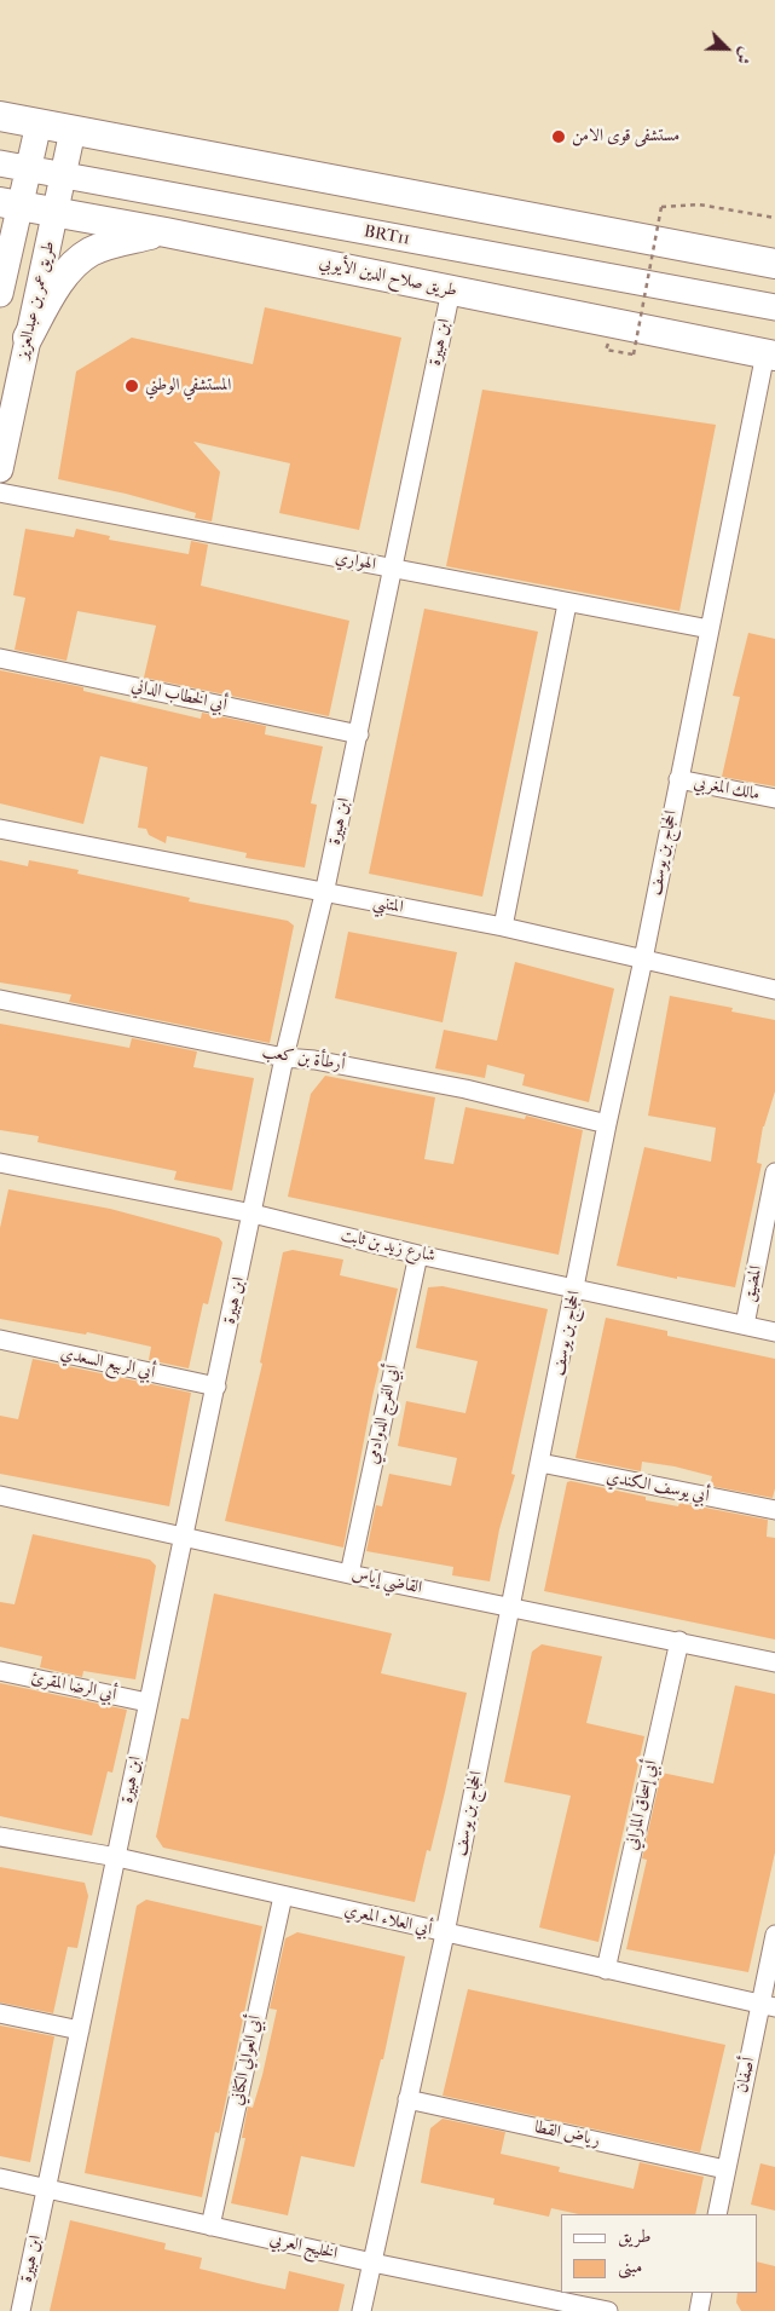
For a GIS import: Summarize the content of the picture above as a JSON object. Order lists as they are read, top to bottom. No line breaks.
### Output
{"streets":{"main road":["BRT11","طريق صلاح الدين الأيوبي","طريق عمر بن عبدالعزيز"],"street":["ابن هبيرة","الهواري","أبي الخطاب الداني","مالك المغربي","الحجاج بن يوسف","المتنبي","أرطأة بن كعب","شارع زيد بن ثابت","المضيق","أبي الربيع السعدي","أبي الفرج الدوادمي","أبي يوسف الكندي","القاضي إياس","أبي الرضا المقرئ","أبي إسحاق الماراني","أبي العلاء المعري","أبي العوالي الكناني","أصفان","رياض القطا","الخليج العربي"]},"crossings":[["BRT11","طريق عمر بن عبدالعزيز"],["طريق صلاح الدين الأيوبي","طريق عمر بن عبدالعزيز"],["طريق صلاح الدين الأيوبي","ابن هبيرة"],["طريق صلاح الدين الأيوبي","الحجاج بن يوسف"],["ابن هبيرة","الهواري"],["ابن هبيرة","أبي الخطاب الداني"],["ابن هبيرة","المتنبي"],["ابن هبيرة","أرطأة بن كعب"],["ابن هبيرة","شارع زيد بن ثابت"],["ابن هبيرة","أبي الربيع السعدي"],["ابن هبيرة","القاضي إياس"],["ابن هبيرة","أبي الرضا المقرئ"],["ابن هبيرة","أبي العلاء المعري"],["ابن هبيرة","الخليج العربي"],["الهواري","الحجاج بن يوسف"],["مالك المغربي","الحجاج بن يوسف"],["الحجاج بن يوسف","المتنبي"],["الحجاج بن يوسف","أرطأة بن كعب"],["الحجاج بن يوسف","شارع زيد بن ثابت"],["الحجاج بن يوسف","أبي يوسف الكندي"],["الحجاج بن يوسف","القاضي إياس"],["الحجاج بن يوسف","أبي العلاء المعري"],["الحجاج بن يوسف","رياض القطا"],["الحجاج بن يوسف","الخليج العربي"],["شارع زيد بن ثابت","المضيق"],["شارع زيد بن ثابت","أبي الفرج الدوادمي"],["أبي الفرج الدوادمي","القاضي إياس"],["القاضي إياس","أبي إسحاق الماراني"],["أبي إسحاق الماراني","أبي العلاء المعري"],["أبي العلاء المعري","أبي العوالي الكناني"],["أبي العلاء المعري","أصفان"],["أبي العوالي الكناني","الخليج العربي"],["أصفان","رياض القطا"]],"places":["مستشفى قوى الامن","المستشفي الوطني"],"legend":["طريق","مبنى"],"north":"bottom right"}
